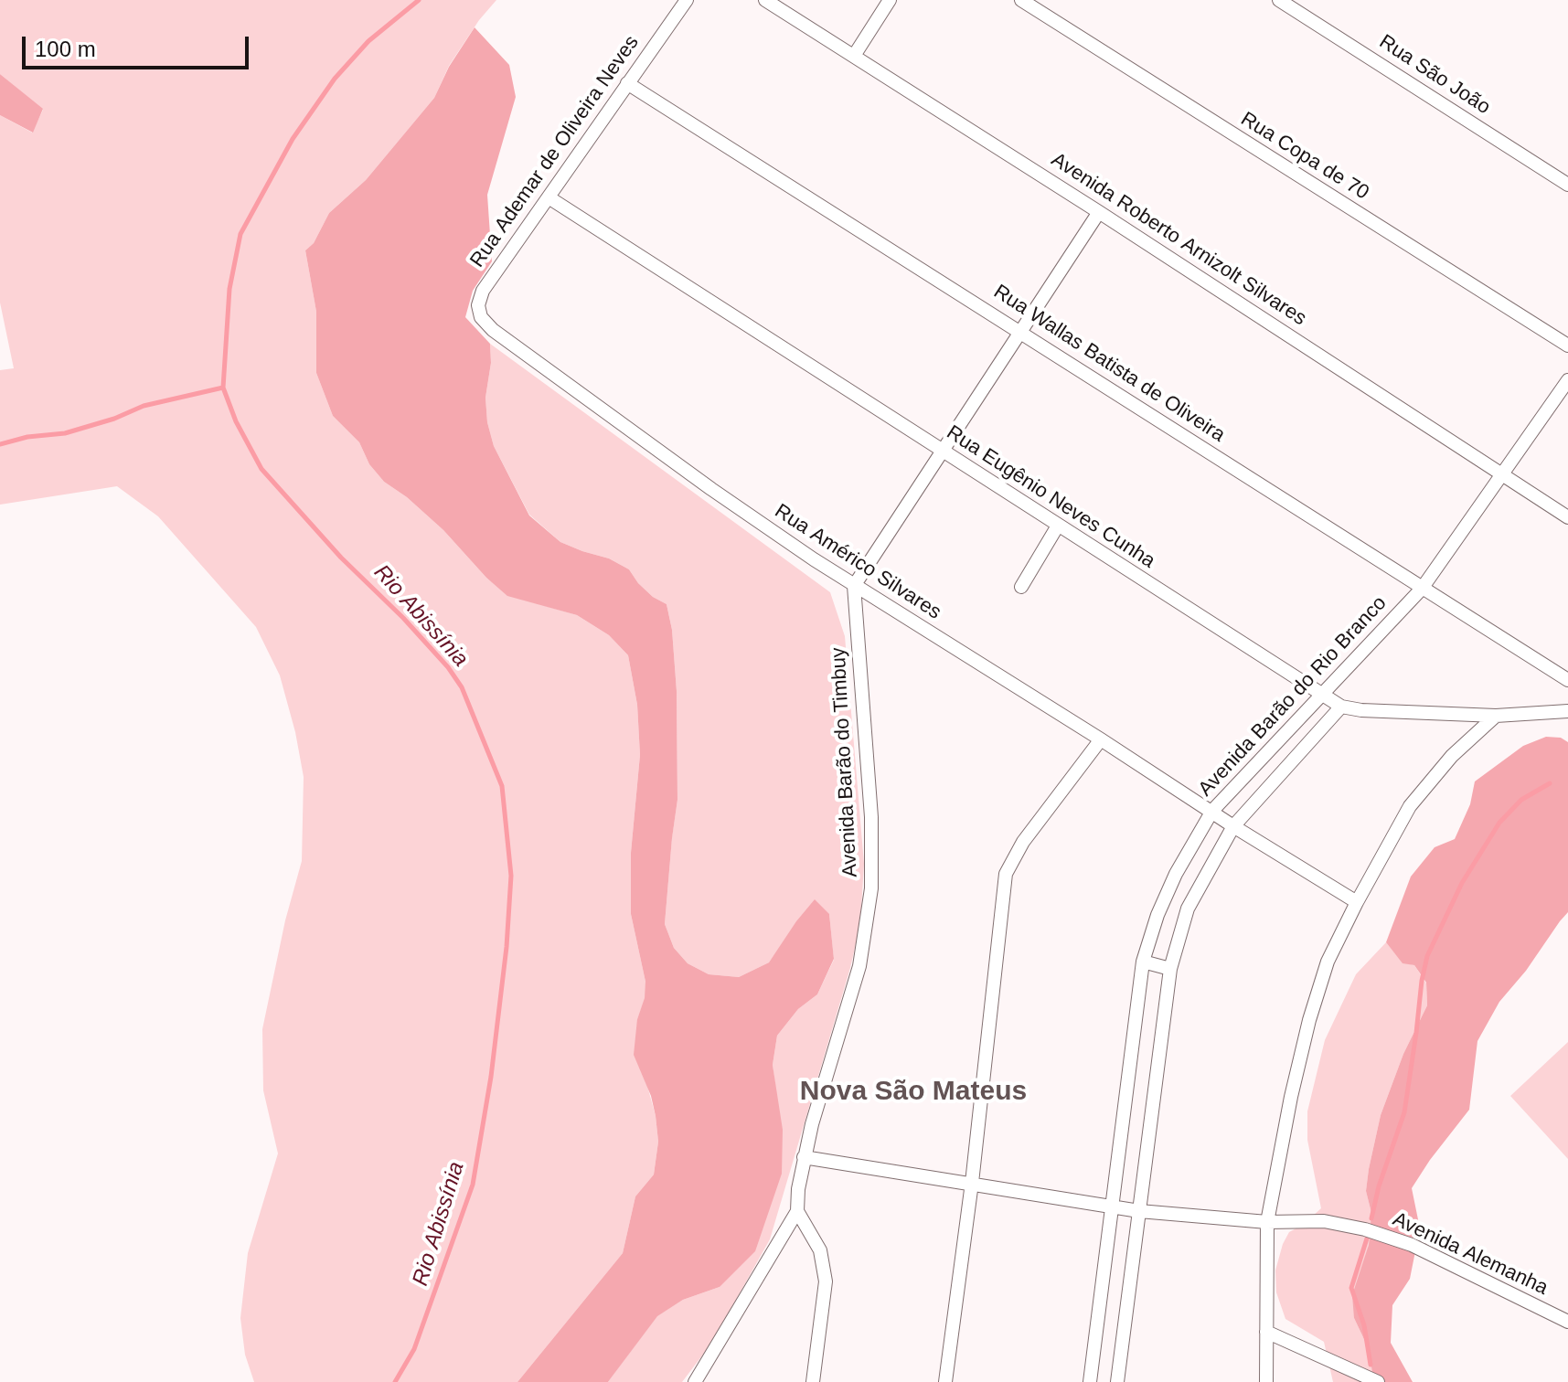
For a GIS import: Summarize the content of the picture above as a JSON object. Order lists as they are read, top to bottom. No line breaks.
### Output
{"streets":{"street":["Rua São João","Rua Ademar de Oliveira Neves","Rua Copa de 70","Avenida Roberto Arnizolt Silvares","Rua Wallas Batista de Oliveira","Rua Eugênio Neves Cunha","Rua Américo Silvares","Avenida Barão do Rio Branco","Avenida Barão do Timbuy","Avenida Alemanha"]},"crossings":[["Rua Ademar de Oliveira Neves","Rua Wallas Batista de Oliveira"],["Rua Ademar de Oliveira Neves","Rua Eugênio Neves Cunha"],["Rua Ademar de Oliveira Neves","Rua Américo Silvares"],["Avenida Roberto Arnizolt Silvares","Avenida Barão do Rio Branco"],["Rua Wallas Batista de Oliveira","Avenida Barão do Rio Branco"],["Rua Eugênio Neves Cunha","Avenida Barão do Rio Branco"],["Rua Américo Silvares","Avenida Barão do Rio Branco"],["Rua Américo Silvares","Avenida Barão do Timbuy"],["Avenida Barão do Rio Branco","Avenida Alemanha"],["Avenida Barão do Timbuy","Avenida Alemanha"]],"districts":["Nova São Mateus"],"water":["Rio Abissínia"],"scale_bar":"100 m"}
